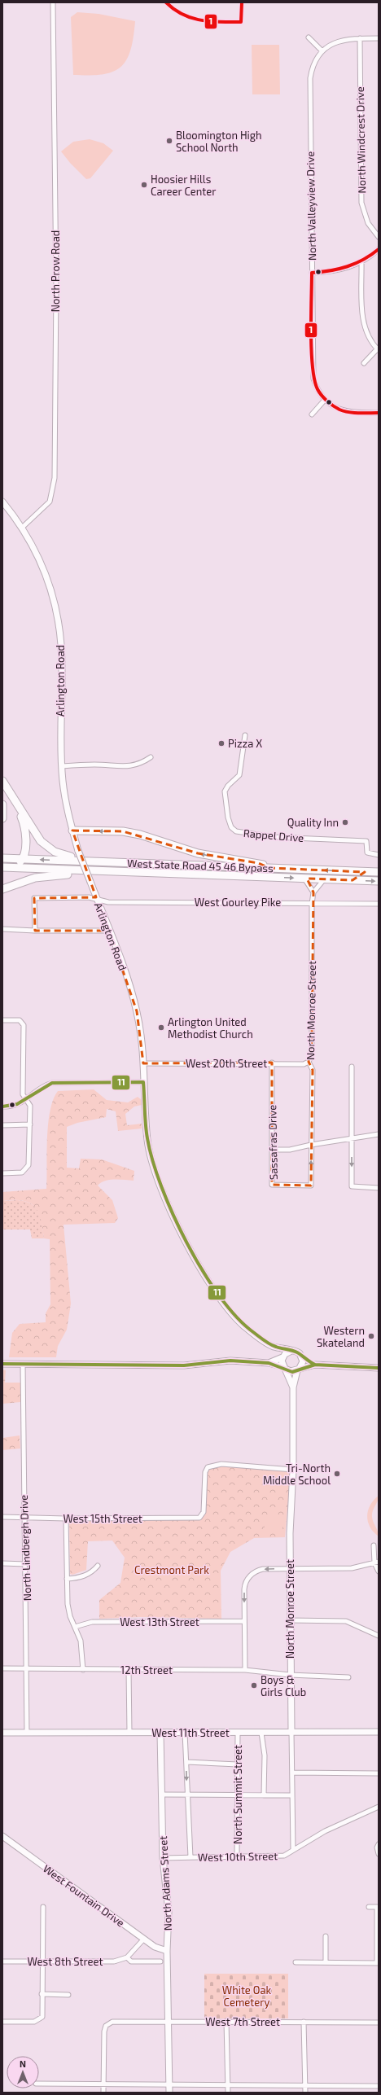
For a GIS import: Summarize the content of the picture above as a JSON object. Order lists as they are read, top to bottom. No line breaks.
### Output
{"streets":{"highway":["West State Road 45 46 Bypass"],"street":["North Windcrest Drive","North Valleyview Drive","North Prow Road","Arlington Road","Rappel Drive","West Gourley Pike","North Monroe Street","West 20th Street","Sassafras Drive","West 15th Street","North Lindbergh Drive","West 13th Street","12th Street","West 11th Street","North Summit Street","West 10th Street","North Adams Street","West Fountain Drive","West 8th Street","West 7th Street"]},"crossings":[["North Prow Road","Arlington Road"],["Arlington Road","West Gourley Pike"],["Arlington Road","North Monroe Street"],["Arlington Road","West 20th Street"],["West Gourley Pike","North Monroe Street"],["North Monroe Street","West 20th Street"],["North Monroe Street","Sassafras Drive"],["North Monroe Street","West 15th Street"],["North Monroe Street","12th Street"],["North Monroe Street","West 11th Street"],["North Monroe Street","West 10th Street"],["West 20th Street","Sassafras Drive"],["West 15th Street","North Lindbergh Drive"],["North Lindbergh Drive","12th Street"],["North Lindbergh Drive","West 11th Street"],["West 11th Street","North Summit Street"],["West 11th Street","North Adams Street"],["North Summit Street","West 10th Street"],["West 10th Street","North Adams Street"],["North Adams Street","West Fountain Drive"],["North Adams Street","West 7th Street"]],"parks":["Crestmont Park","White Oak Cemetery"],"places":["Bloomington High School North","Hoosier Hills Career Center","Pizza X","Quality Inn","Arlington United Methodist Church","Western Skateland","Tri-North Middle School","Boys & Girls Club"],"lines":["transit line 1","transit line 11"],"north":"top"}
